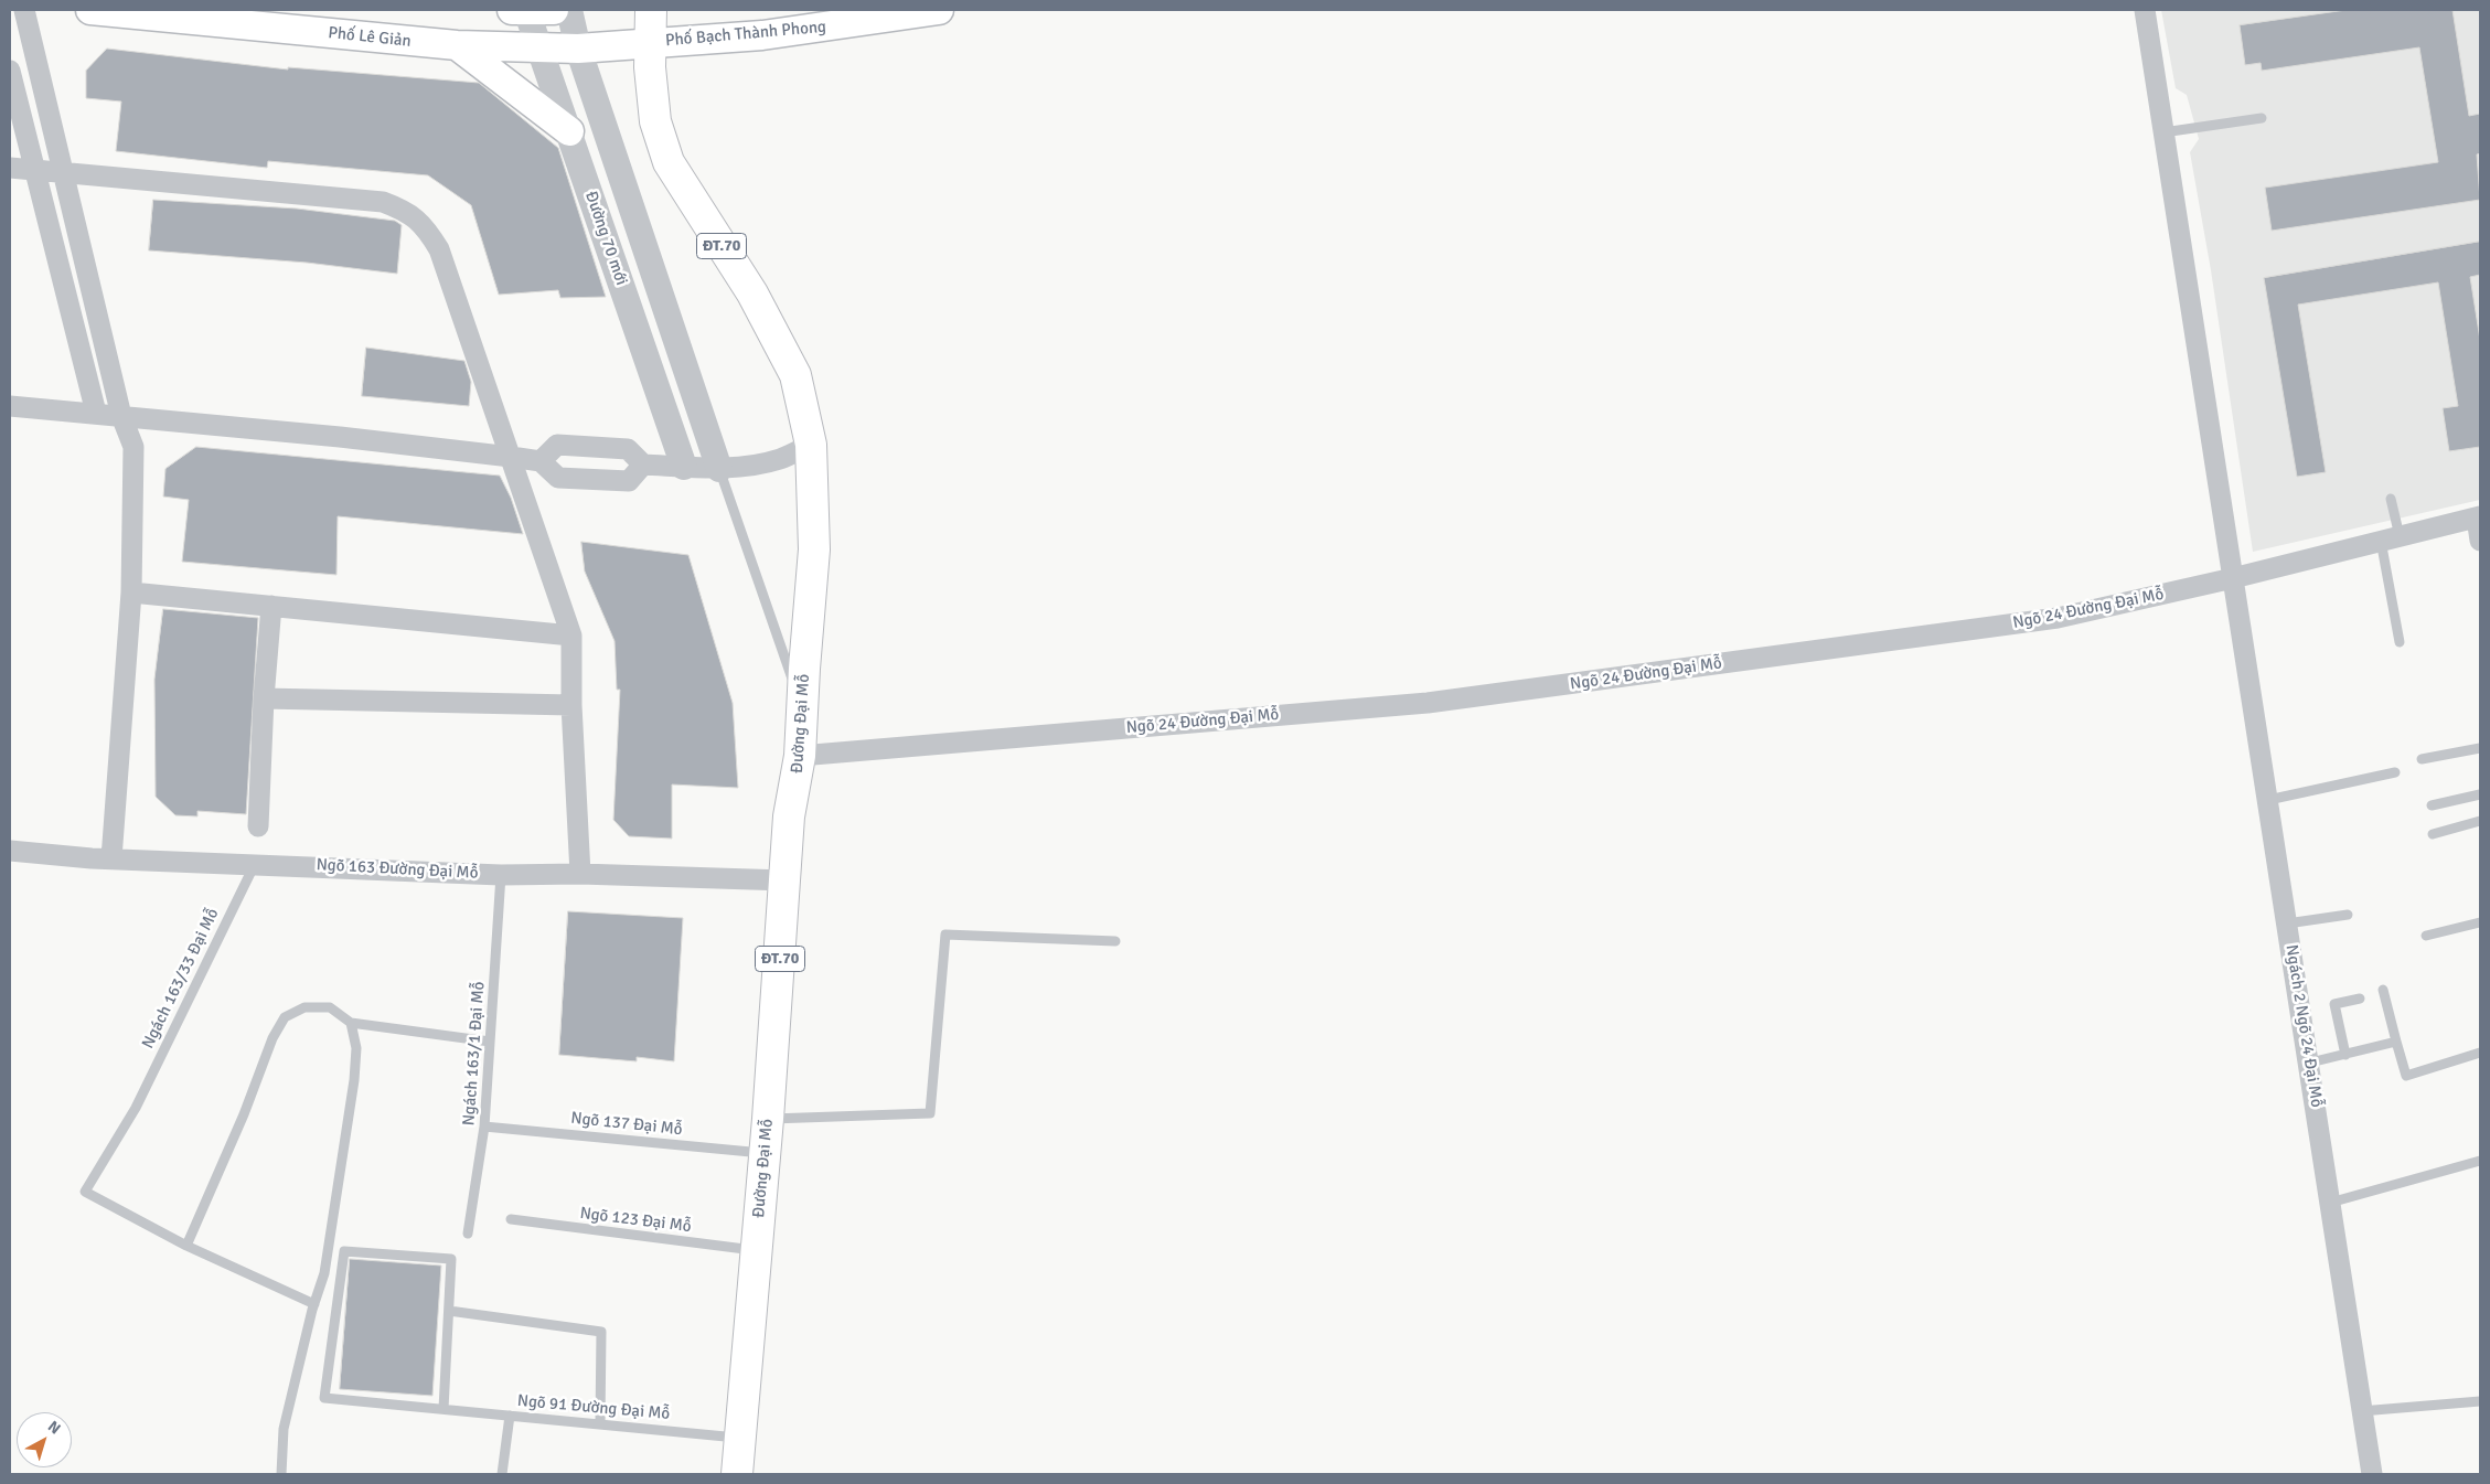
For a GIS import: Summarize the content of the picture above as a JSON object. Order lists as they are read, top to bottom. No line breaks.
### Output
{"streets":{"main road":["Phố Bạch Thành Phong","Phố Lê Giản","ĐT.70","Đường Đại Mỗ"],"street":["Đường 70 mới","Ngõ 24 Đường Đại Mỗ","Ngõ 163 Đường Đại Mỗ","Ngách 2 Ngõ 24 Đại Mỗ"],"lane":["Ngách 163/33 Đại Mỗ","Ngách 163/1 Đại Mỗ","Ngõ 137 Đại Mỗ","Ngõ 123 Đại Mỗ","Ngõ 91 Đường Đại Mỗ"]},"crossings":[["Phố Bạch Thành Phong","Phố Lê Giản"],["Phố Bạch Thành Phong","Đường Đại Mỗ"],["Phố Lê Giản","Đường 70 mới"],["Phố Lê Giản","Đường Đại Mỗ"],["Ngõ 24 Đường Đại Mỗ","Đường Đại Mỗ"],["Ngõ 24 Đường Đại Mỗ","Ngách 2 Ngõ 24 Đại Mỗ"],["Đường Đại Mỗ","Ngõ 163 Đường Đại Mỗ"],["Đường Đại Mỗ","Ngõ 137 Đại Mỗ"],["Đường Đại Mỗ","Ngõ 123 Đại Mỗ"],["Đường Đại Mỗ","Ngõ 91 Đường Đại Mỗ"],["Ngõ 163 Đường Đại Mỗ","Ngách 163/33 Đại Mỗ"],["Ngõ 163 Đường Đại Mỗ","Ngách 163/1 Đại Mỗ"],["Ngách 163/1 Đại Mỗ","Ngõ 137 Đại Mỗ"]],"north":"top right"}
